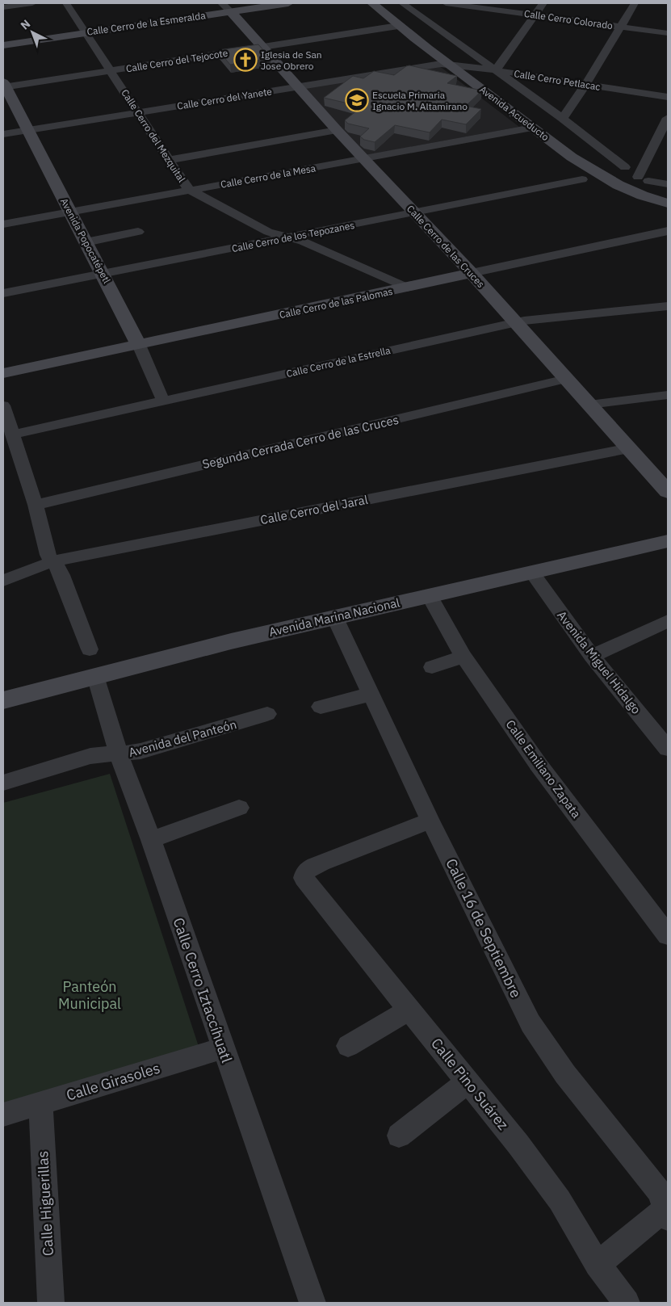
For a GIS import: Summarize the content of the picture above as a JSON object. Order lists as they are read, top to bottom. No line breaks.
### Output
{"streets":{"street":["Calle Cerro Colorado","Calle Cerro de la Esmeralda","Calle Cerro del Tejocote","Calle Cerro Petlacac","Calle Cerro del Yanete","Avenida Acueducto","Calle Cerro del Mezquital","Calle Cerro de la Mesa","Calle Cerro de los Tepozanes","Avenida Popocatépetl","Calle Cerro de las Cruces","Calle Cerro de las Palomas","Calle Cerro de la Estrella","Segunda Cerrada Cerro de las Cruces","Calle Cerro del Jaral","Avenida Marina Nacional","Avenida Miguel Hidalgo","Avenida del Panteón","Calle Emiliano Zapata","Calle 16 de Septiembre","Calle Cerro Iztaccíhuatl","Calle Girasoles","Calle Pino Suárez","Calle Higuerillas"]},"crossings":[["Calle Cerro de la Esmeralda","Calle Cerro del Mezquital"],["Calle Cerro de la Esmeralda","Calle Cerro de las Cruces"],["Calle Cerro del Tejocote","Avenida Acueducto"],["Calle Cerro del Tejocote","Calle Cerro del Mezquital"],["Calle Cerro del Tejocote","Avenida Popocatépetl"],["Calle Cerro del Tejocote","Calle Cerro de las Cruces"],["Calle Cerro Petlacac","Calle Cerro del Yanete"],["Calle Cerro Petlacac","Avenida Acueducto"],["Calle Cerro del Yanete","Avenida Acueducto"],["Calle Cerro del Yanete","Calle Cerro del Mezquital"],["Calle Cerro del Yanete","Avenida Popocatépetl"],["Calle Cerro del Yanete","Calle Cerro de las Cruces"],["Avenida Acueducto","Calle Cerro de la Mesa"],["Calle Cerro del Mezquital","Calle Cerro de la Mesa"],["Calle Cerro del Mezquital","Calle Cerro de los Tepozanes"],["Calle Cerro del Mezquital","Calle Cerro de las Palomas"],["Calle Cerro de la Mesa","Avenida Popocatépetl"],["Calle Cerro de la Mesa","Calle Cerro de las Cruces"],["Calle Cerro de los Tepozanes","Avenida Popocatépetl"],["Calle Cerro de los Tepozanes","Calle Cerro de las Cruces"],["Avenida Popocatépetl","Calle Cerro de las Palomas"],["Avenida Popocatépetl","Calle Cerro de la Estrella"],["Calle Cerro de las Cruces","Calle Cerro de las Palomas"],["Calle Cerro de las Cruces","Calle Cerro de la Estrella"],["Calle Cerro de las Cruces","Segunda Cerrada Cerro de las Cruces"],["Calle Cerro de las Cruces","Calle Cerro del Jaral"],["Avenida Marina Nacional","Avenida Miguel Hidalgo"],["Avenida Marina Nacional","Calle Emiliano Zapata"],["Avenida Marina Nacional","Calle 16 de Septiembre"],["Avenida Marina Nacional","Calle Cerro Iztaccíhuatl"],["Avenida del Panteón","Calle Cerro Iztaccíhuatl"],["Calle 16 de Septiembre","Calle Pino Suárez"],["Calle Cerro Iztaccíhuatl","Calle Girasoles"],["Calle Girasoles","Calle Higuerillas"]],"parks":["Panteón Municipal"],"places":{"church":["Iglesia de San Jose Obrero"],"school or university":["Escuela Primaria Ignacio M. Altamirano"]},"north":"top left"}
